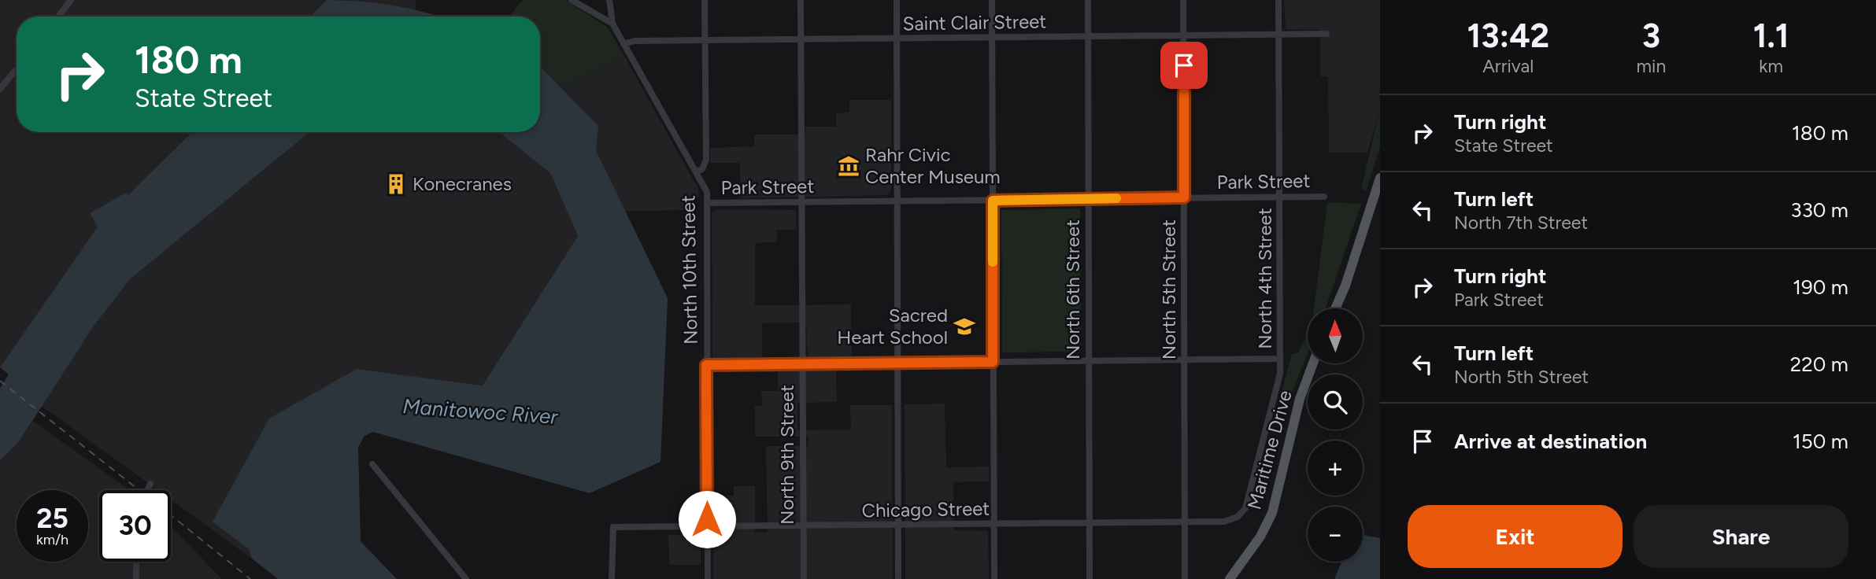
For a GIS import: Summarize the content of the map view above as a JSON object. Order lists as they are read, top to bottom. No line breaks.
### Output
{"streets":{"main road":["Maritime Drive"],"street":["Saint Clair Street","Park Street","North 10th Street","North 4th Street","North 6th Street","North 5th Street","North 9th Street","Chicago Street"]},"crossings":[["Saint Clair Street","North 10th Street"],["Saint Clair Street","North 4th Street"],["Saint Clair Street","North 6th Street"],["Saint Clair Street","North 5th Street"],["Saint Clair Street","North 9th Street"],["Park Street","North 10th Street"],["Park Street","North 4th Street"],["Park Street","North 6th Street"],["Park Street","North 5th Street"],["Park Street","North 9th Street"],["North 10th Street","Chicago Street"],["North 4th Street","Chicago Street"],["North 6th Street","Chicago Street"],["North 5th Street","Chicago Street"],["North 9th Street","Chicago Street"]],"water":["Manitowoc River"],"places":{"museum":["Rahr Civic Center Museum"],"building":["Konecranes"],"school or university":["Sacred Heart School"]},"north":"top","page":{"eta":["13:42","Arrival","3","min","1.1","km"],"turn":["180 m","State Street"],"list":[{"name":"Turn right","note":"State Street","value":"180 m"},{"name":"Turn left","note":"North 7th Street","value":"330 m"},{"name":"Turn right","note":"Park Street","value":"190 m"},{"name":"Turn left","note":"North 5th Street","value":"220 m"},{"name":"Arrive at destination","value":"150 m"}],"map_buttons":["+","−"],"speed":"25 km/h","limit":"30","buttons":["Exit","Share"]}}
